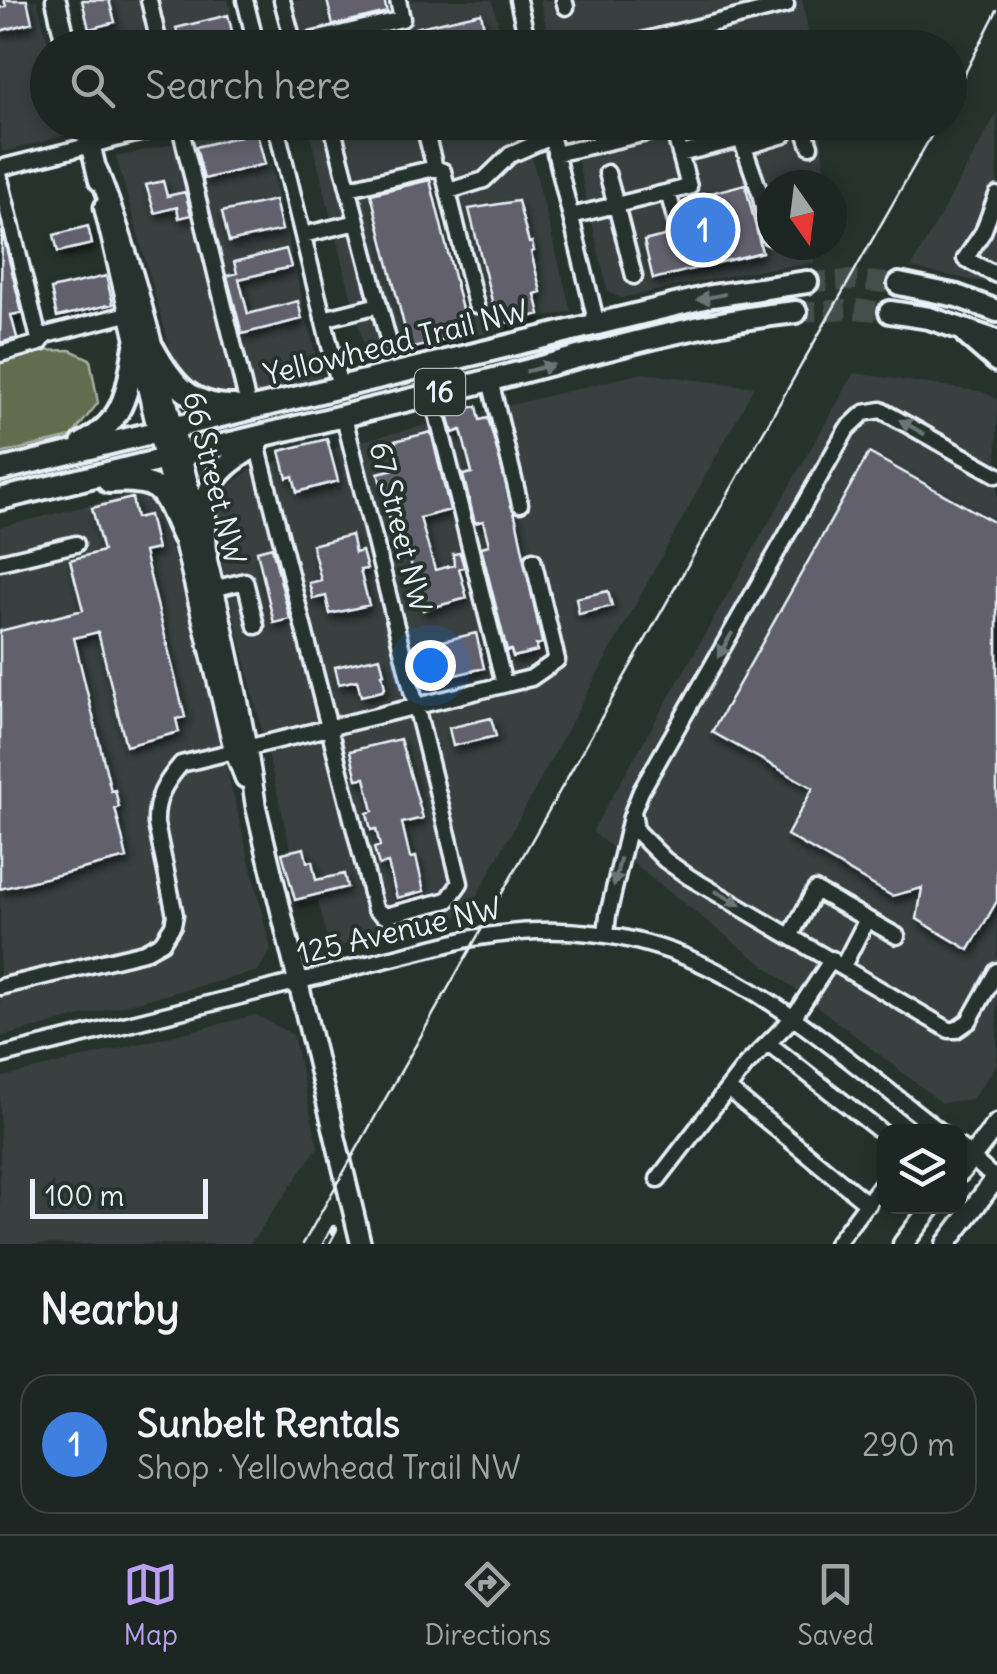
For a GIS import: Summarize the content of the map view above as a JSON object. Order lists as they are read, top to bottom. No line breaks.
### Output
{"streets":{"highway":["Yellowhead Trail NW","16"],"main road":["66 Street NW"],"street":["67 Street NW","125 Avenue NW"]},"crossings":[["Yellowhead Trail NW","66 Street NW"],["Yellowhead Trail NW","67 Street NW"],["66 Street NW","125 Avenue NW"]],"scale_bar":"100 m","north":"bottom","page":{"search":"Search here","pins":"1","scale":"100 m","heading":"Nearby","list":[{"mark":"1","name":"Sunbelt Rentals","note":"Shop · Yellowhead Trail NW","value":"290 m"}],"nav":["Map","Directions","Saved"]}}
